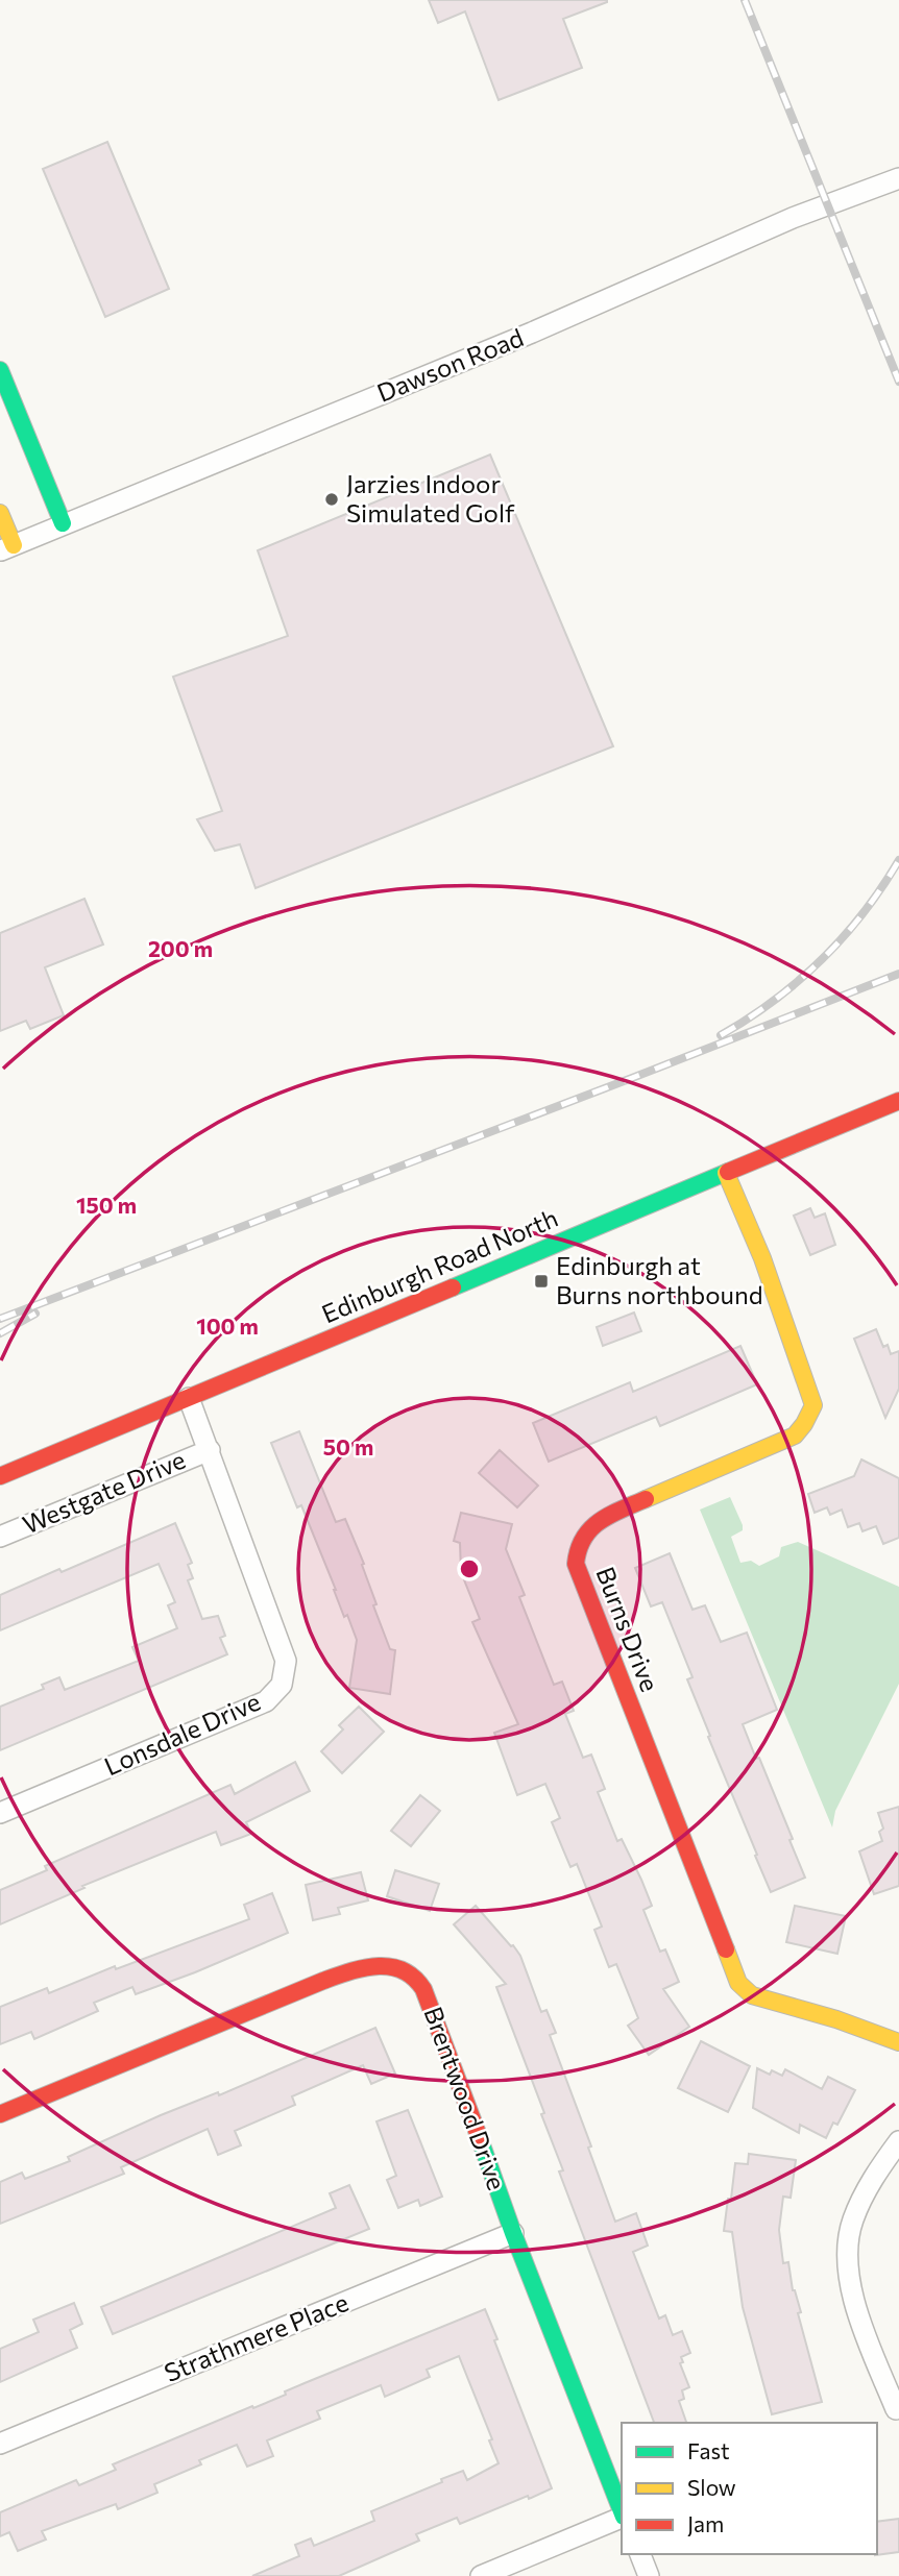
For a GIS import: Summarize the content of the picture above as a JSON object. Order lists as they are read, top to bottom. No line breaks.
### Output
{"streets":{"street":["Dawson Road","Edinburgh Road North","Westgate Drive","Burns Drive","Lonsdale Drive","Brentwood Drive","Strathmere Place"]},"crossings":[["Edinburgh Road North","Burns Drive"],["Edinburgh Road North","Lonsdale Drive"],["Westgate Drive","Lonsdale Drive"],["Brentwood Drive","Strathmere Place"]],"places":{"other":["Jarzies Indoor Simulated Golf"],"transit":["Edinburgh at Burns northbound"]},"legend":["Fast","Slow","Jam"],"rings":["200 m","150 m","100 m","50 m"]}
